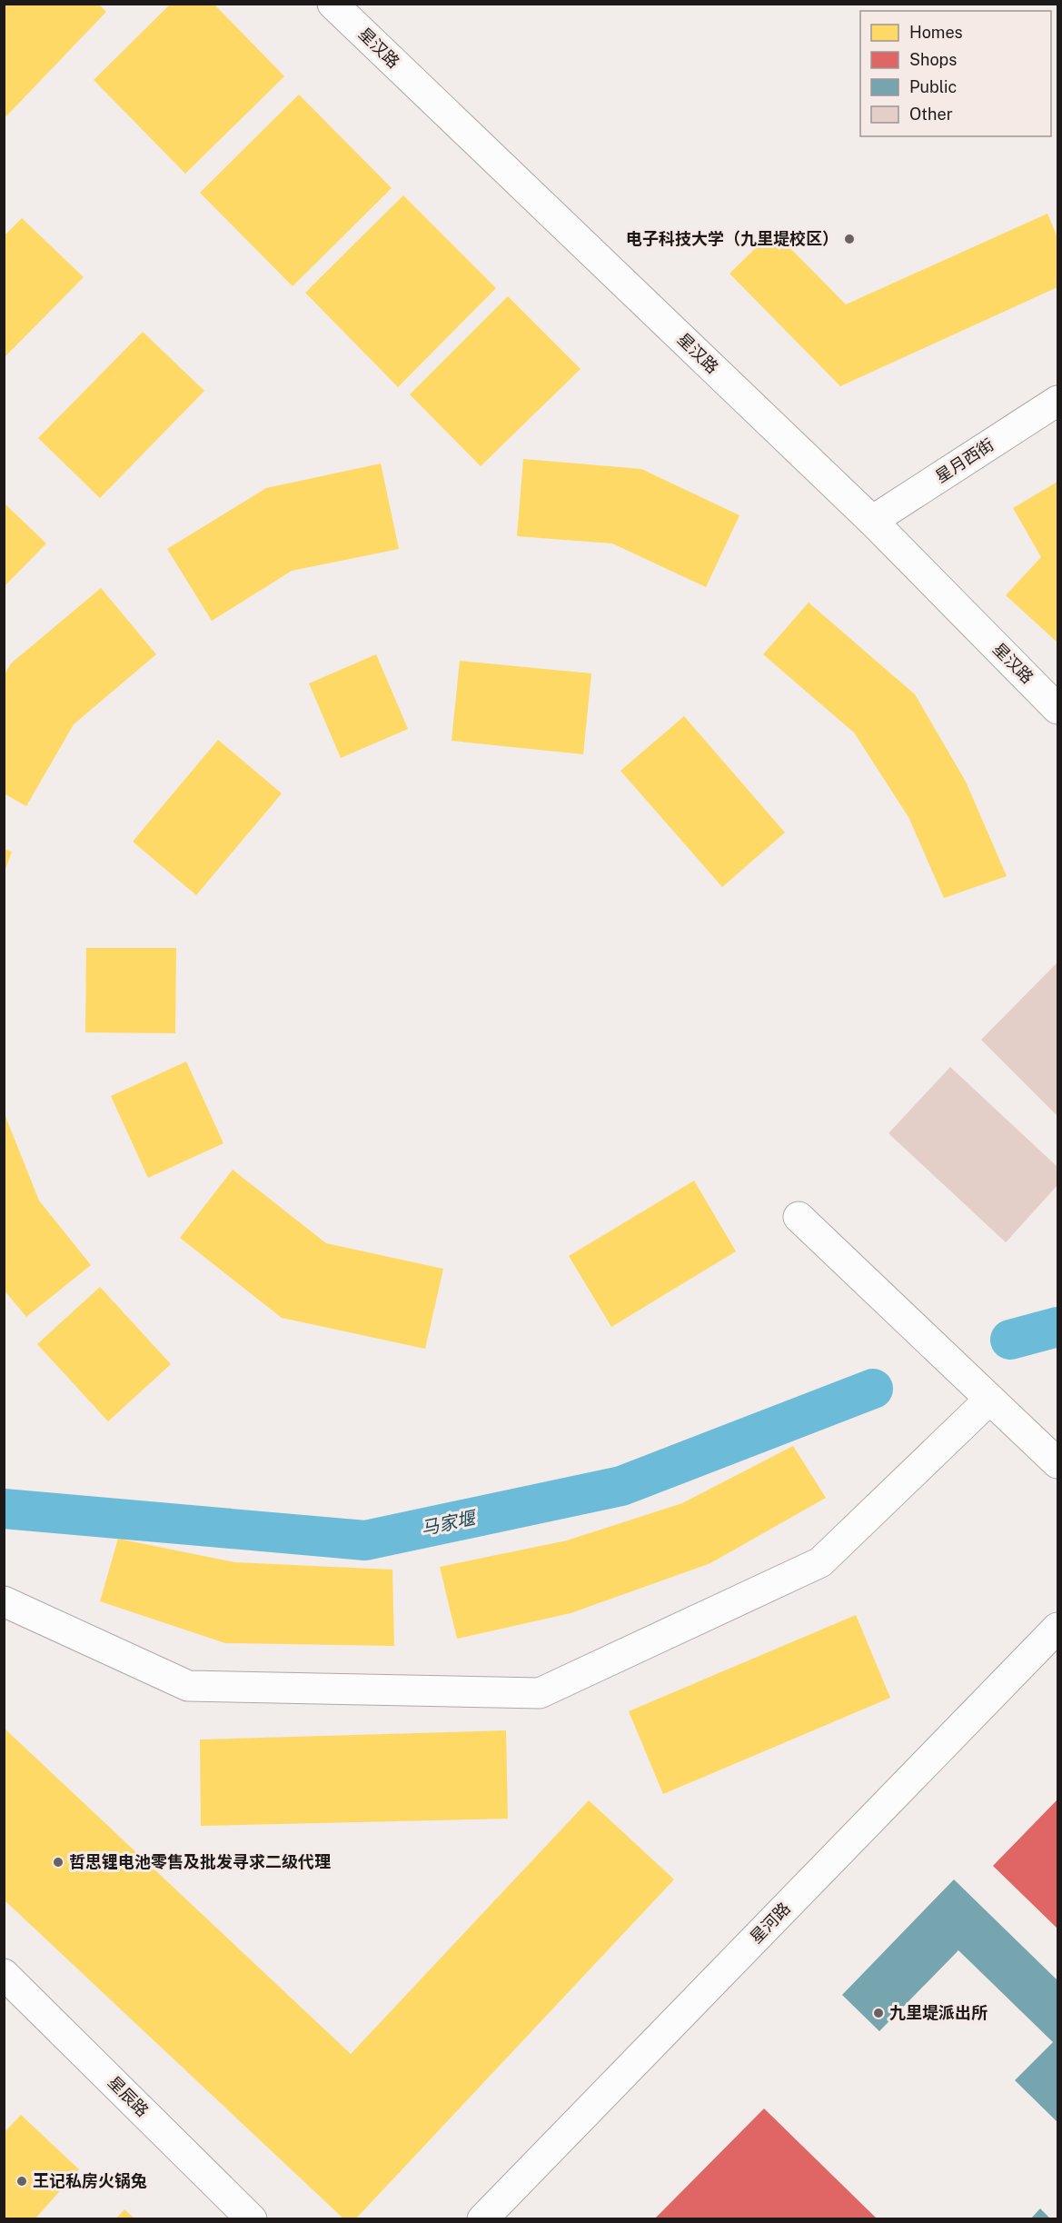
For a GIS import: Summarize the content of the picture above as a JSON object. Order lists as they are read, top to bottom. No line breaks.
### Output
{"streets":{"street":["星汉路","星月西街","星河路","星辰路"]},"crossings":[["星汉路","星月西街"]],"water":["马家堰"],"places":["电子科技大学（九里堤校区）","哲思锂电池零售及批发寻求二级代理","九里堤派出所","王记私房火锅兔"],"legend":["Homes","Shops","Public","Other"]}
